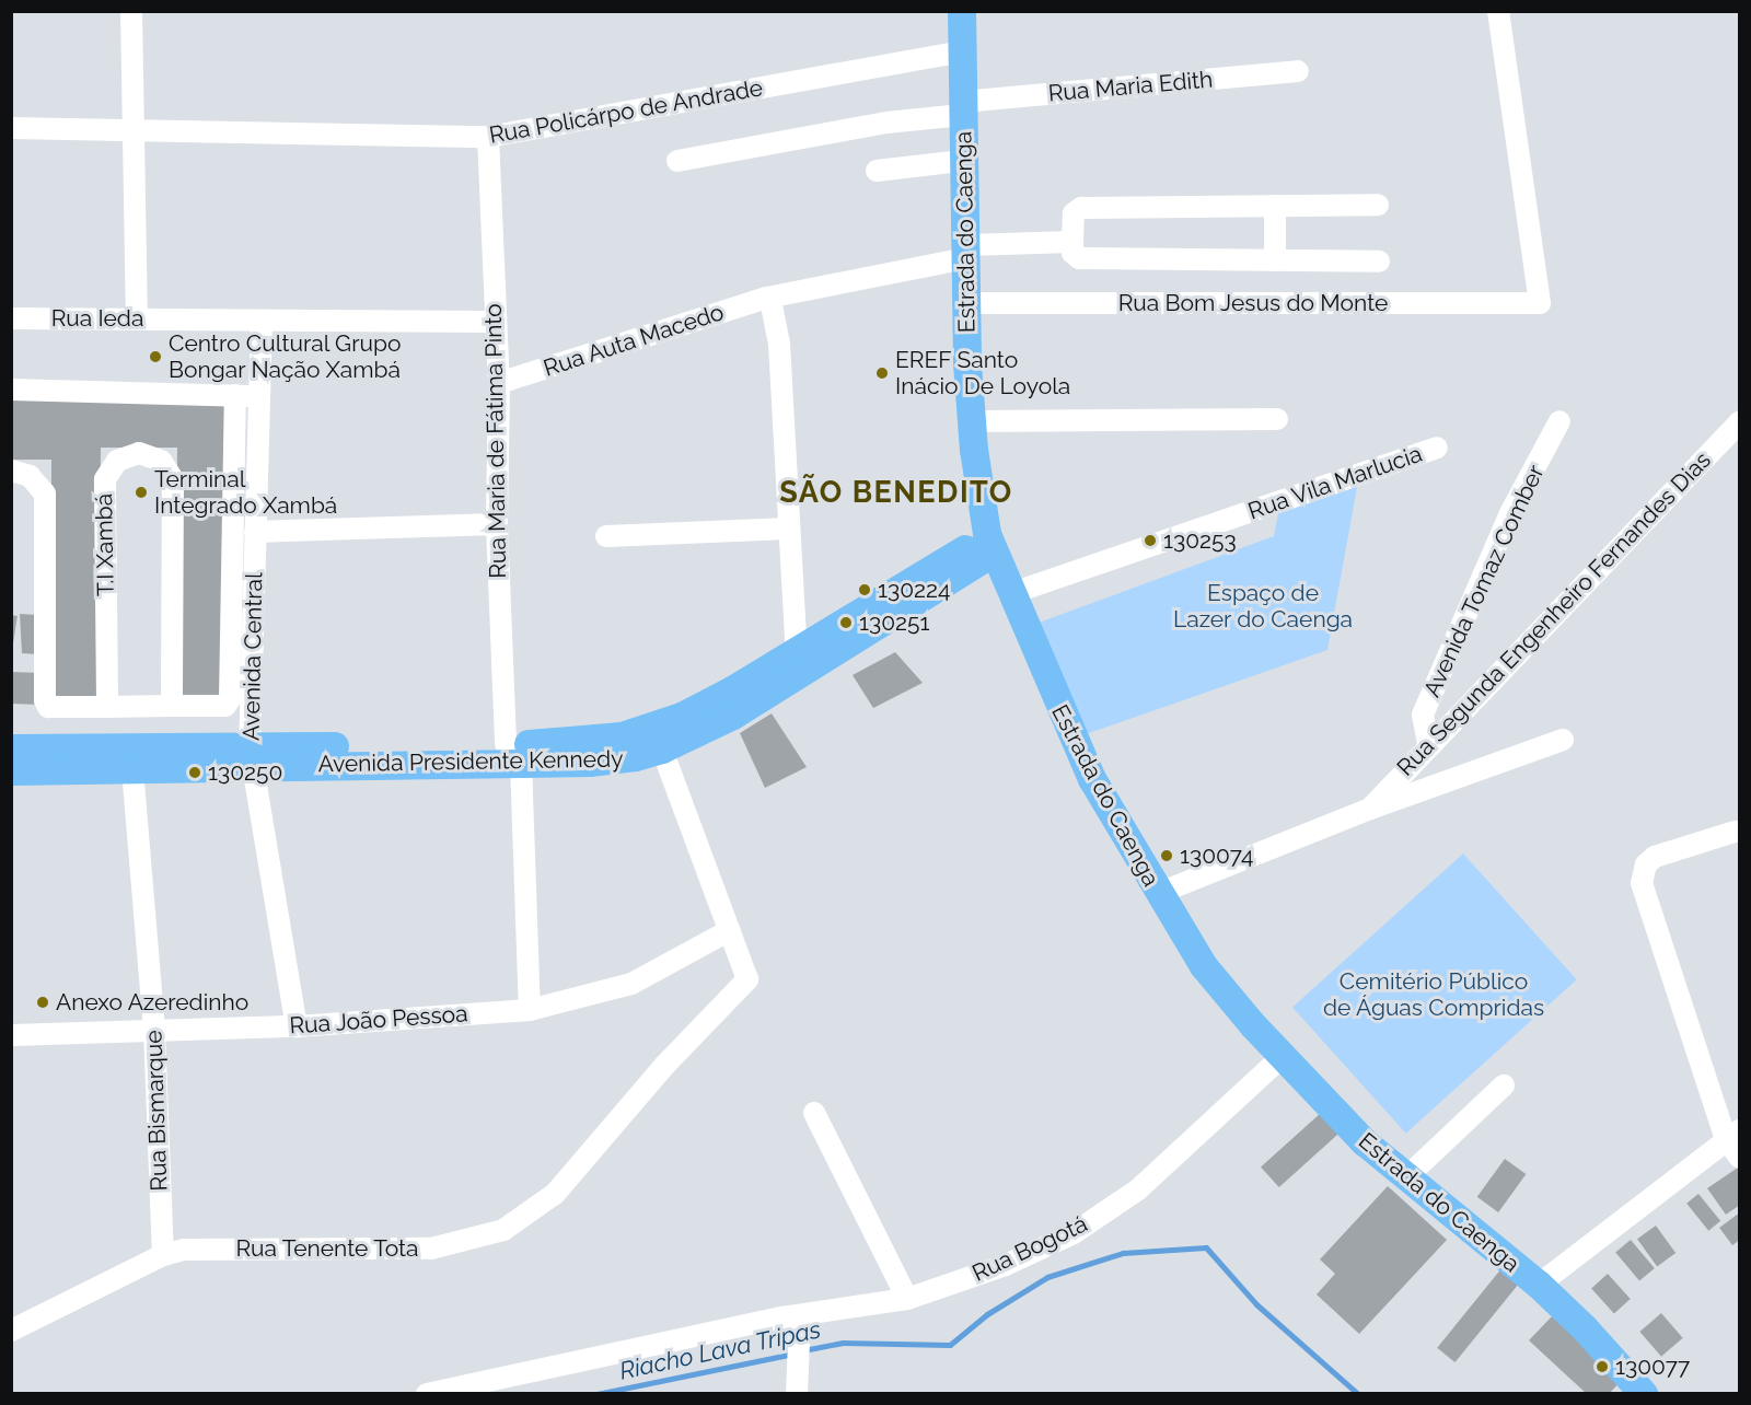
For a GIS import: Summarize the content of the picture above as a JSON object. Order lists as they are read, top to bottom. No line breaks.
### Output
{"streets":{"main road":["Estrada do Caenga","Avenida Presidente Kennedy"],"street":["Rua Maria Edith","Rua Policárpo de Andrade","Rua Bom Jesus do Monte","Rua Ieda","Rua Auta Macedo","Rua Maria de Fátima Pinto","Rua Vila Marlucia","T.I Xambá","Avenida Tomaz Comber","Rua Segunda Engenheiro Fernandes Dias","Avenida Central","Rua João Pessoa","Rua Bismarque","Rua Tenente Tota","Rua Bogotá"]},"crossings":[["Rua Maria Edith","Estrada do Caenga"],["Rua Policárpo de Andrade","Estrada do Caenga"],["Rua Policárpo de Andrade","Rua Maria de Fátima Pinto"],["Estrada do Caenga","Rua Bom Jesus do Monte"],["Estrada do Caenga","Rua Auta Macedo"],["Estrada do Caenga","Rua Vila Marlucia"],["Estrada do Caenga","Rua Segunda Engenheiro Fernandes Dias"],["Estrada do Caenga","Avenida Presidente Kennedy"],["Estrada do Caenga","Rua Bogotá"],["Rua Ieda","Rua Maria de Fátima Pinto"],["Rua Ieda","Avenida Central"],["Rua Auta Macedo","Rua Maria de Fátima Pinto"],["Rua Maria de Fátima Pinto","Avenida Presidente Kennedy"],["Rua Maria de Fátima Pinto","Rua João Pessoa"],["Avenida Tomaz Comber","Rua Segunda Engenheiro Fernandes Dias"],["Avenida Central","Avenida Presidente Kennedy"],["Avenida Central","Rua João Pessoa"],["Avenida Presidente Kennedy","Rua Bismarque"],["Rua João Pessoa","Rua Bismarque"],["Rua João Pessoa","Rua Tenente Tota"],["Rua Bismarque","Rua Tenente Tota"]],"districts":["SÃO BENEDITO"],"water":["Riacho Lava Tripas"],"parks":["Espaço de Lazer do Caenga","Cemitério Público de Águas Compridas"],"places":["Centro Cultural Grupo Bongar Nação Xambá","EREF Santo Inácio De Loyola","Terminal Integrado Xambá","130253","130224","130251","130250","130074","Anexo Azeredinho","130077"]}
